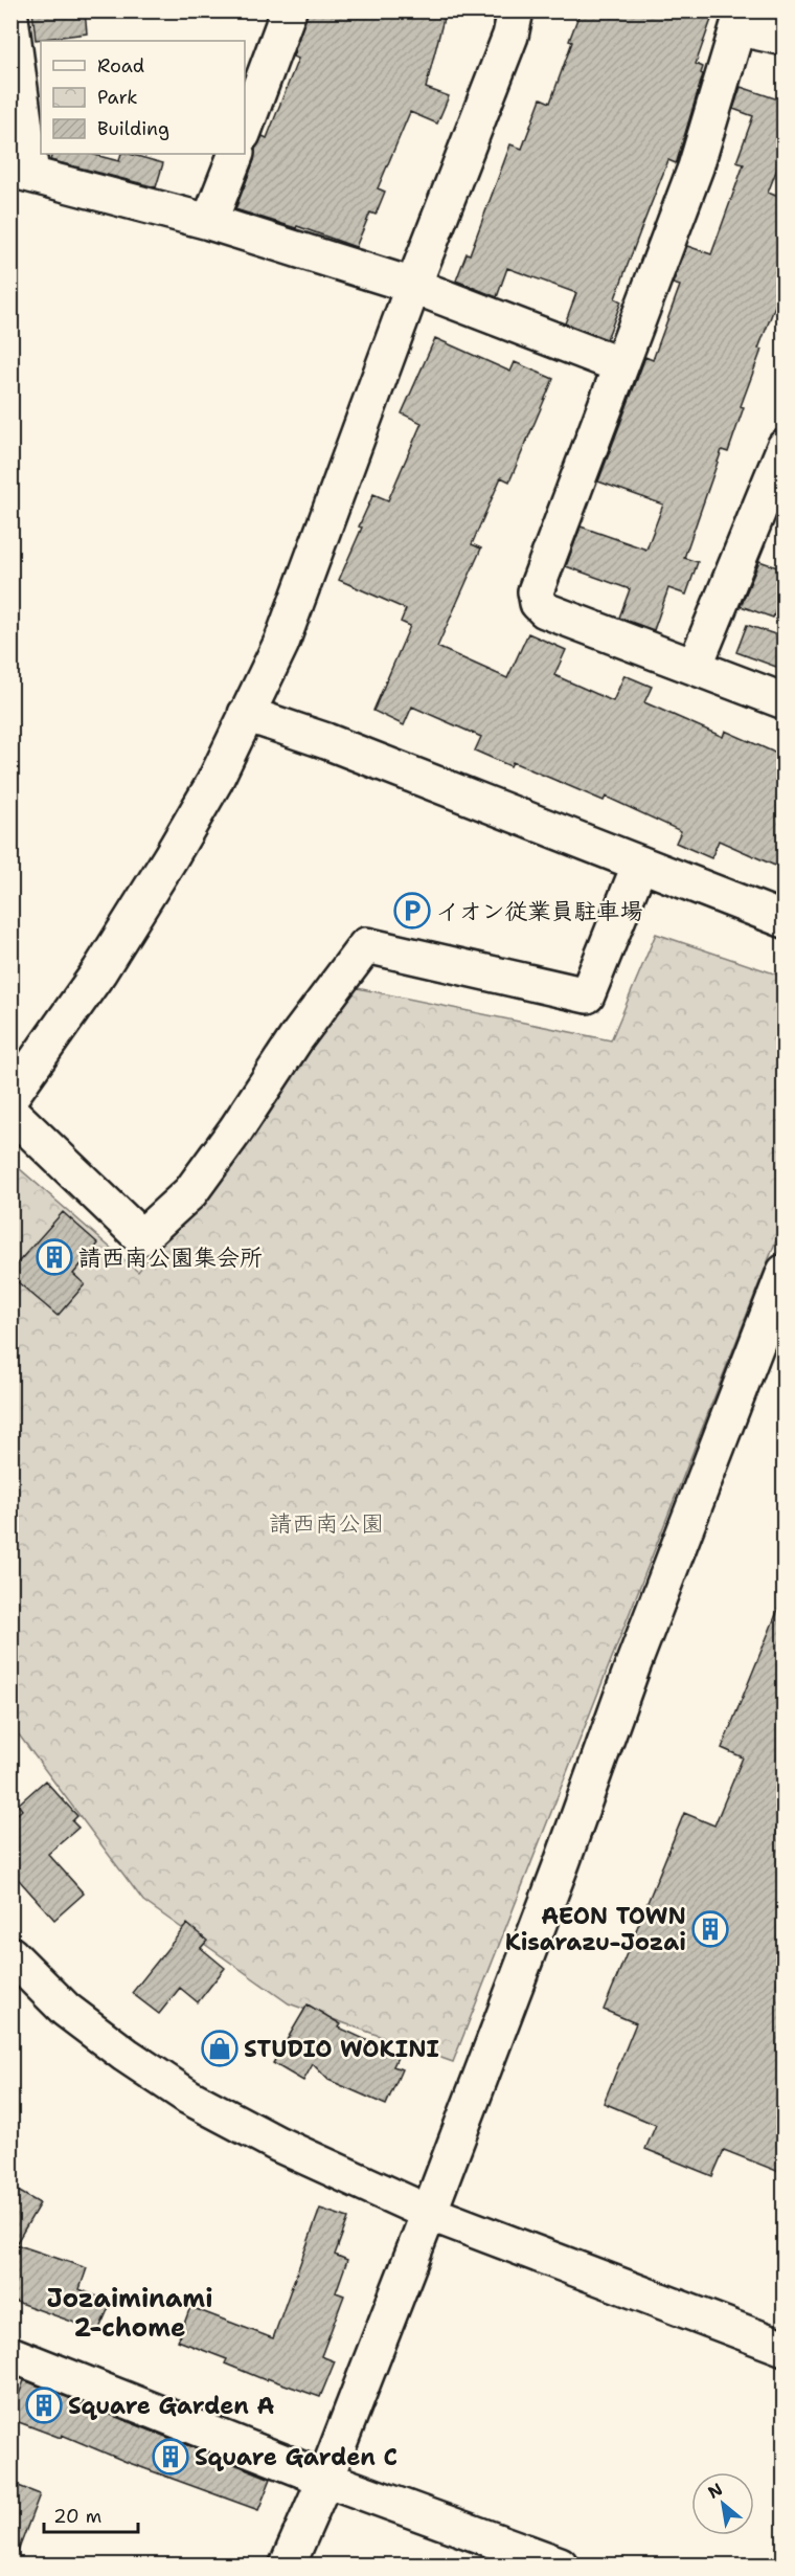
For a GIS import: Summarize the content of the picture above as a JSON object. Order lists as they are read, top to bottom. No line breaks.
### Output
{"districts":["Jozaiminami 2-chome"],"parks":["請西南公園"],"places":{"parking":["イオン従業員駐車場"],"building":["請西南公園集会所","AEON TOWN Kisarazu-Jozai","Square Garden A","Square Garden C"],"shop":["STUDIO WOKINI"]},"legend":["Road","Park","Building"],"scale_bar":"20 m","north":"top left"}
